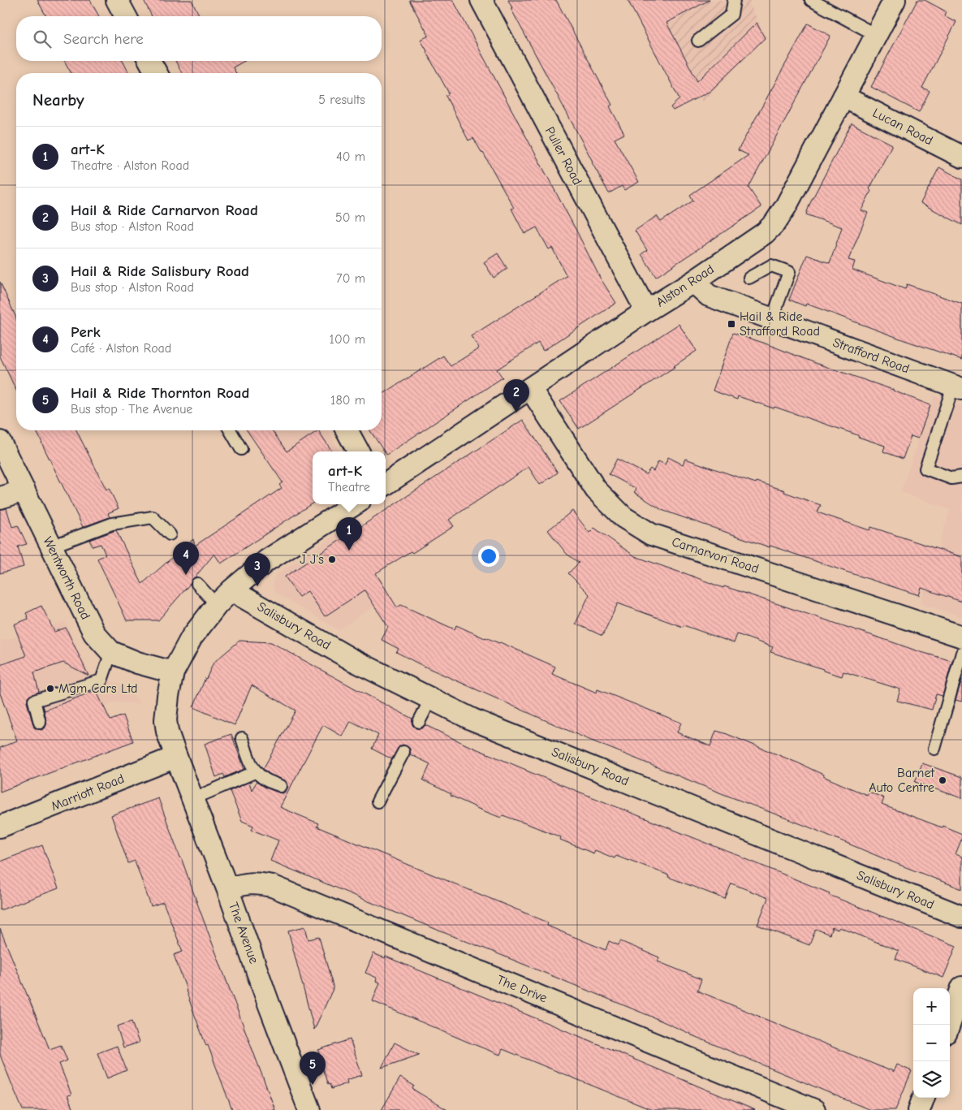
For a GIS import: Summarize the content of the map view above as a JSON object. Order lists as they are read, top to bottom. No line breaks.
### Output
{"streets":{"street":["Lucan Road","Puller Road","Alston Road","Strafford Road","Carnarvon Road","Wentworth Road","Salisbury Road","Marriott Road","The Avenue","The Drive"]},"crossings":[["Lucan Road","Alston Road"],["Puller Road","Alston Road"],["Alston Road","Strafford Road"],["Alston Road","Carnarvon Road"],["Marriott Road","The Avenue"],["The Avenue","The Drive"]],"places":{"transit":["Hail & Ride Strafford Road"],"other":["J J's","Mgm Cars Ltd","Barnet Auto Centre"]},"page":{"search":"Search here","heading":["Nearby","5 results"],"list":[{"mark":"1","name":"art-K","note":"Theatre · Alston Road","value":"40 m"},{"mark":"2","name":"Hail & Ride Carnarvon Road","note":"Bus stop · Alston Road","value":"50 m"},{"mark":"3","name":"Hail & Ride Salisbury Road","note":"Bus stop · Alston Road","value":"70 m"},{"mark":"4","name":"Perk","note":"Café · Alston Road","value":"100 m"},{"mark":"5","name":"Hail & Ride Thornton Road","note":"Bus stop · The Avenue","value":"180 m"}],"pins":["2","1","4","3","5"],"popup":["art-K","Theatre"],"map_buttons":["+","−"]}}
